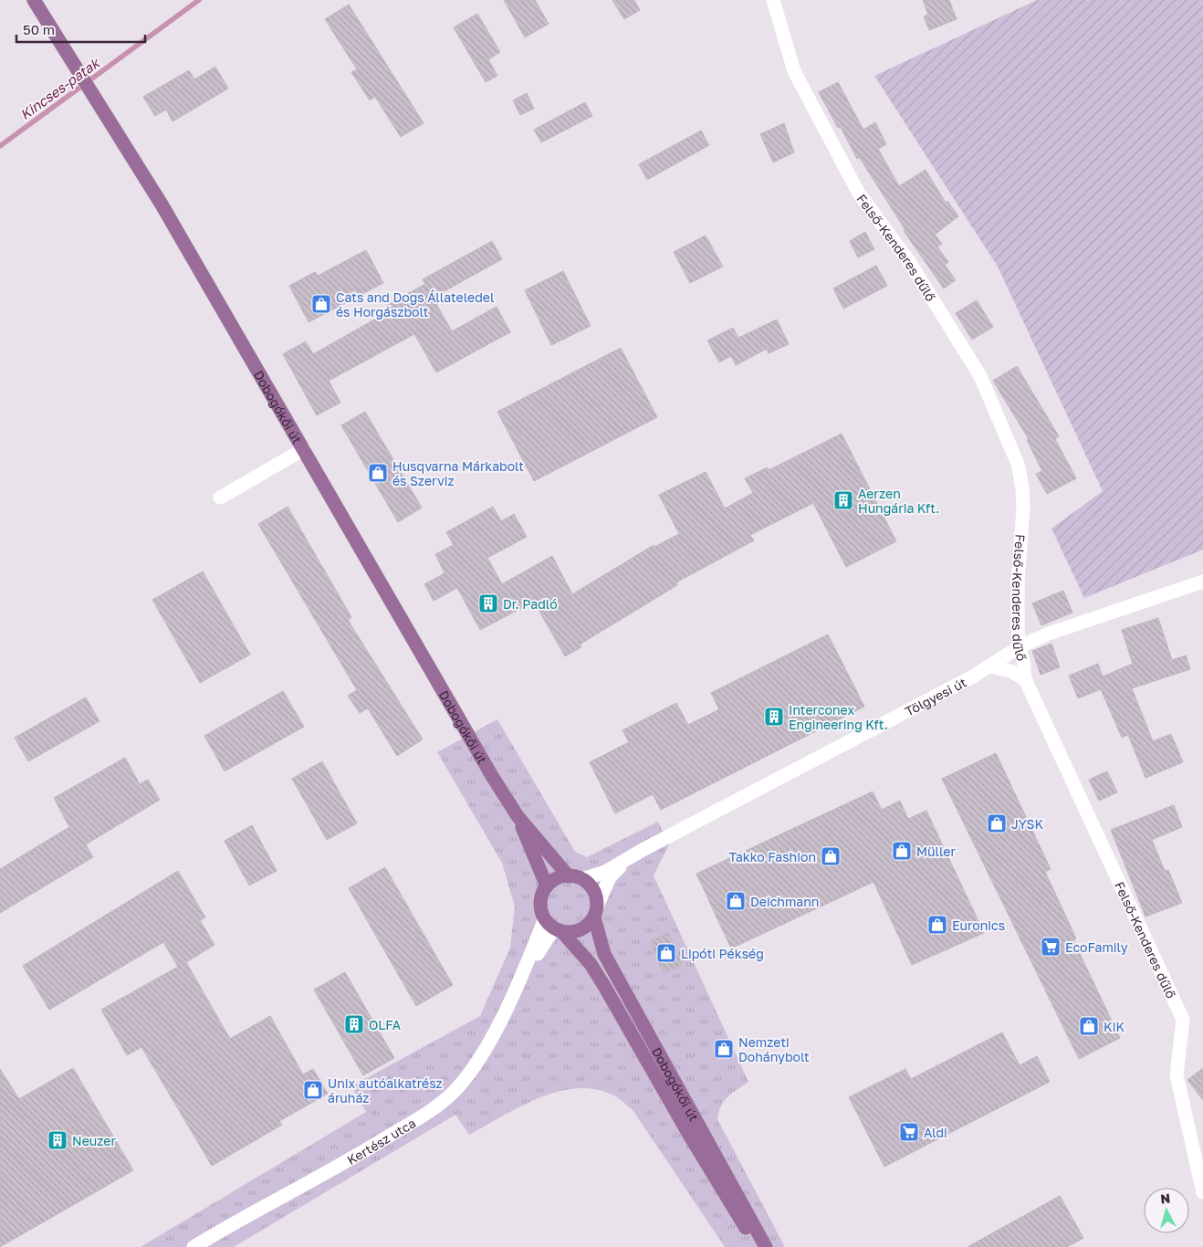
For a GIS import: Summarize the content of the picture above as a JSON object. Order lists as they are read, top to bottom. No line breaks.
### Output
{"streets":{"main road":["Dobogókői út"],"street":["Felső-Kenderes dűlő","Tölgyesi út","Kertész utca"]},"crossings":[["Felső-Kenderes dűlő","Tölgyesi út"],["Dobogókői út","Tölgyesi út"],["Dobogókői út","Kertész utca"],["Tölgyesi út","Kertész utca"]],"water":["Kincses-patak"],"places":{"shop":["Cats and Dogs Állateledel és Horgászbolt","Husqvarna Márkabolt és Szerviz","JYSK","Müller","Takko Fashion","Deichmann","Euronics","Lipóti Pékség","KiK","Nemzeti Dohánybolt","Unix autóalkatrész áruház"],"building":["Aerzen Hungária Kft.","Dr. Padló","Interconex Engineering Kft.","OLFA","Neuzer"],"supermarket":["EcoFamily","Aldi"]},"scale_bar":"50 m","north":"top"}
